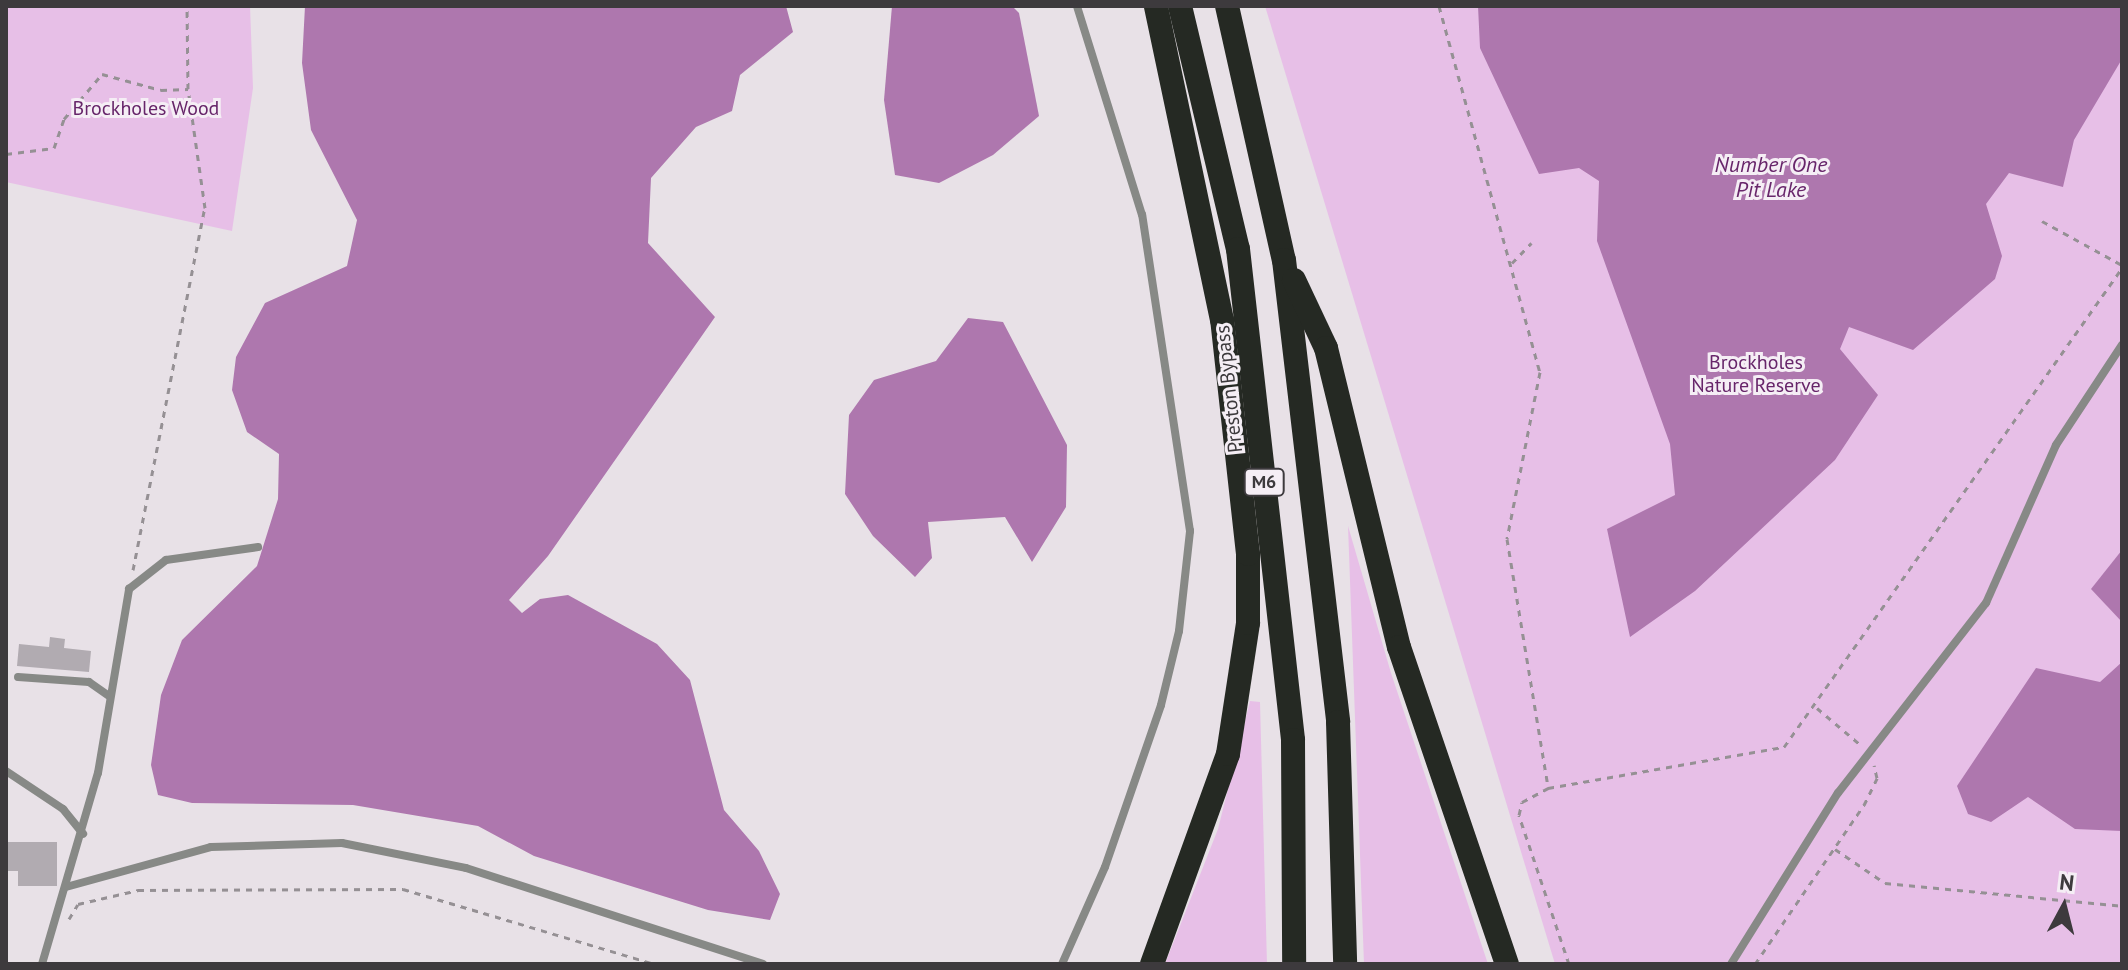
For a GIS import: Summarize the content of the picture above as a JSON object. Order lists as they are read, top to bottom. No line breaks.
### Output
{"streets":{"highway":["Preston Bypass","M6"]},"water":["Number One Pit Lake"],"parks":["Brockholes Wood","Brockholes Nature Reserve"],"north":"top"}
